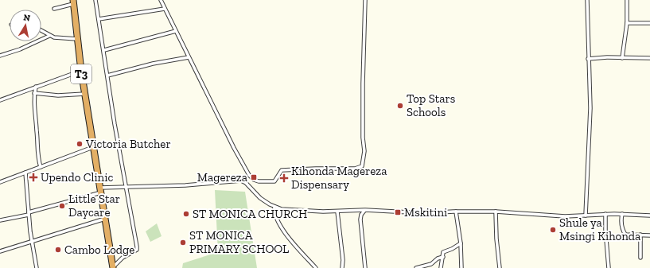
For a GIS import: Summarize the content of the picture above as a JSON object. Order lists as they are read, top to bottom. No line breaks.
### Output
{"streets":{"highway":["T3"]},"places":{"other":["Top Stars Schools","Victoria Butcher","Little Star Daycare","ST MONICA CHURCH","Shule ya Msingi Kihonda","ST MONICA PRIMARY SCHOOL","Cambo Lodge"],"health":["Upendo Clinic","Kihonda Magereza Dispensary"],"transit":["Magereza","Mskitini"]},"north":"top"}
